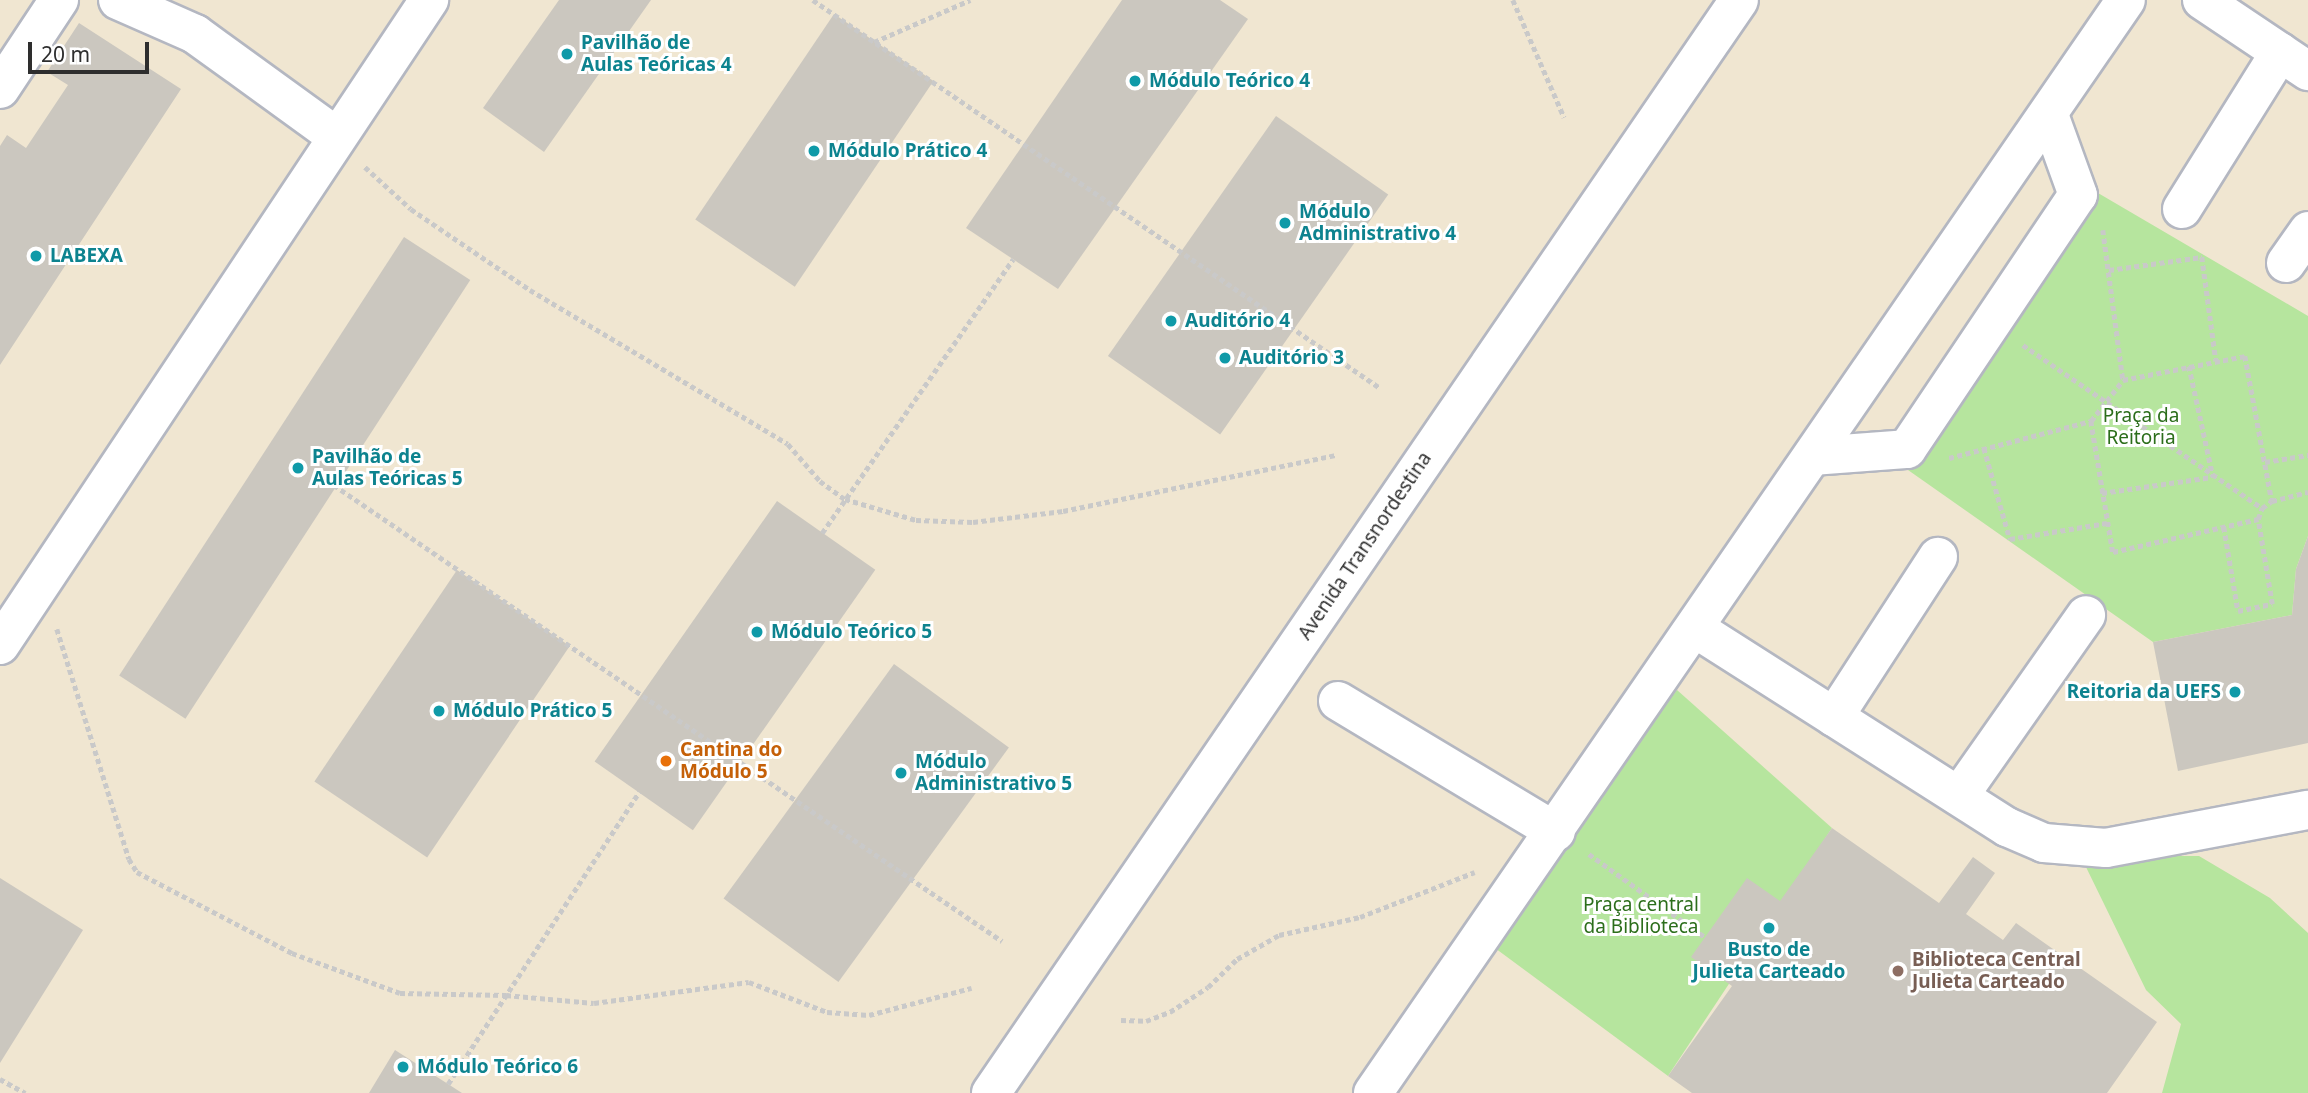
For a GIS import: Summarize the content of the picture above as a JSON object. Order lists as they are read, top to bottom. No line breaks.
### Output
{"streets":{"street":["Avenida Transnordestina"]},"parks":["Praça da Reitoria","Praça central da Biblioteca"],"places":["Pavilhão de Aulas Teóricas 4","Módulo Teórico 4","Módulo Prático 4","Módulo Administrativo 4","LABEXA","Auditório 4","Auditório 3","Pavilhão de Aulas Teóricas 5","Módulo Teórico 5","Reitoria da UEFS","Módulo Prático 5","Cantina do Módulo 5","Módulo Administrativo 5","Busto de Julieta Carteado","Biblioteca Central Julieta Carteado","Módulo Teórico 6"],"scale_bar":"20 m"}
